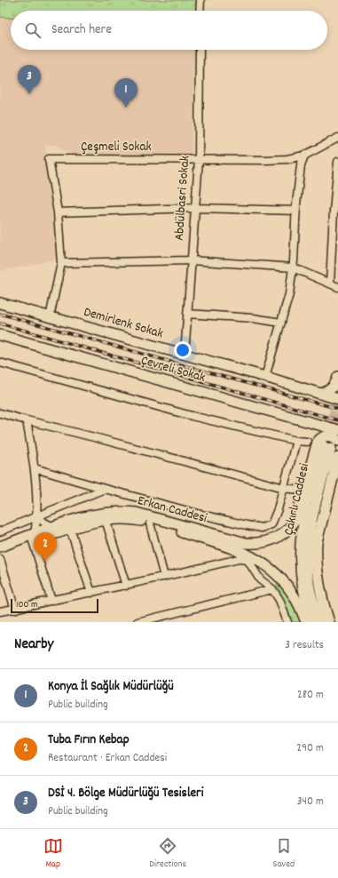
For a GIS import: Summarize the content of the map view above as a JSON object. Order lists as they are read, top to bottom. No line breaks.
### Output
{"streets":{"main road":["Demirlenk Sokak","Çevreli Sokak","Çakırlı Caddesi","Erkan Caddesi"],"street":["Çeşmeli Sokak","Abdülbasri Sokak"]},"crossings":[["Çeşmeli Sokak","Abdülbasri Sokak"],["Çeşmeli Sokak","Demirlenk Sokak"],["Abdülbasri Sokak","Demirlenk Sokak"],["Çakırlı Caddesi","Erkan Caddesi"]],"scale_bar":"100 m","page":{"search":"Search here","pins":["3","1","2"],"scale":"100 m","heading":["Nearby","3 results"],"list":[{"mark":"1","name":"Konya İl Sağlık Müdürlüğü","note":"Public building","value":"280 m"},{"mark":"2","name":"Tuba Fırın Kebap","note":"Restaurant · Erkan Caddesi","value":"290 m"},{"mark":"3","name":"DSİ 4. Bölge Müdürlüğü Tesisleri","note":"Public building","value":"340 m"}],"nav":["Map","Directions","Saved"]}}
